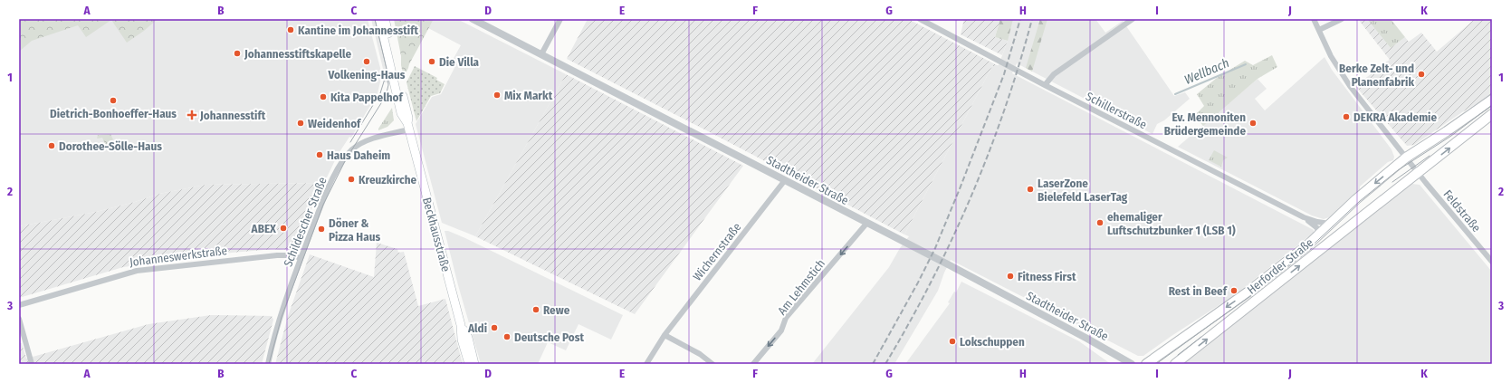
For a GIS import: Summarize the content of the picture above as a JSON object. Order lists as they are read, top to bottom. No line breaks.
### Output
{"streets":{"main road":["Beckhausstraße","Herforder Straße"],"street":["Schillerstraße","Stadtheider Straße","Feldstraße","Schildescher Straße","Wichernstraße","Johanneswerkstraße","Am Lehmstich"]},"crossings":[["Schillerstraße","Herforder Straße"],["Stadtheider Straße","Wichernstraße"],["Stadtheider Straße","Am Lehmstich"],["Feldstraße","Herforder Straße"],["Schildescher Straße","Beckhausstraße"],["Schildescher Straße","Johanneswerkstraße"]],"one_way":["Am Lehmstich"],"water":["Wellbach"],"places":{"other":["Kantine im Johannesstift","Johannesstiftskapelle","Volkening-Haus","Die Villa","Berke Zelt- und Planenfabrik","Mix Markt","Kita Pappelhof","Dietrich-Bonhoeffer-Haus","DEKRA Akademie","Weidenhof","Ev. Mennoniten Brüdergemeinde","Dorothee-Sölle-Haus","Haus Daheim","Kreuzkirche","LaserZone Bielefeld LaserTag","ehemaliger Luftschutzbunker 1 (LSB 1)","ABEX","Döner & Pizza Haus","Fitness First","Rest in Beef","Rewe","Aldi","Deutsche Post","Lokschuppen"],"health":["Johannesstift"]},"grid":{"columns":["A","B","C","D","E","F","G","H","I","J","K"],"rows":["1","2","3"]}}
